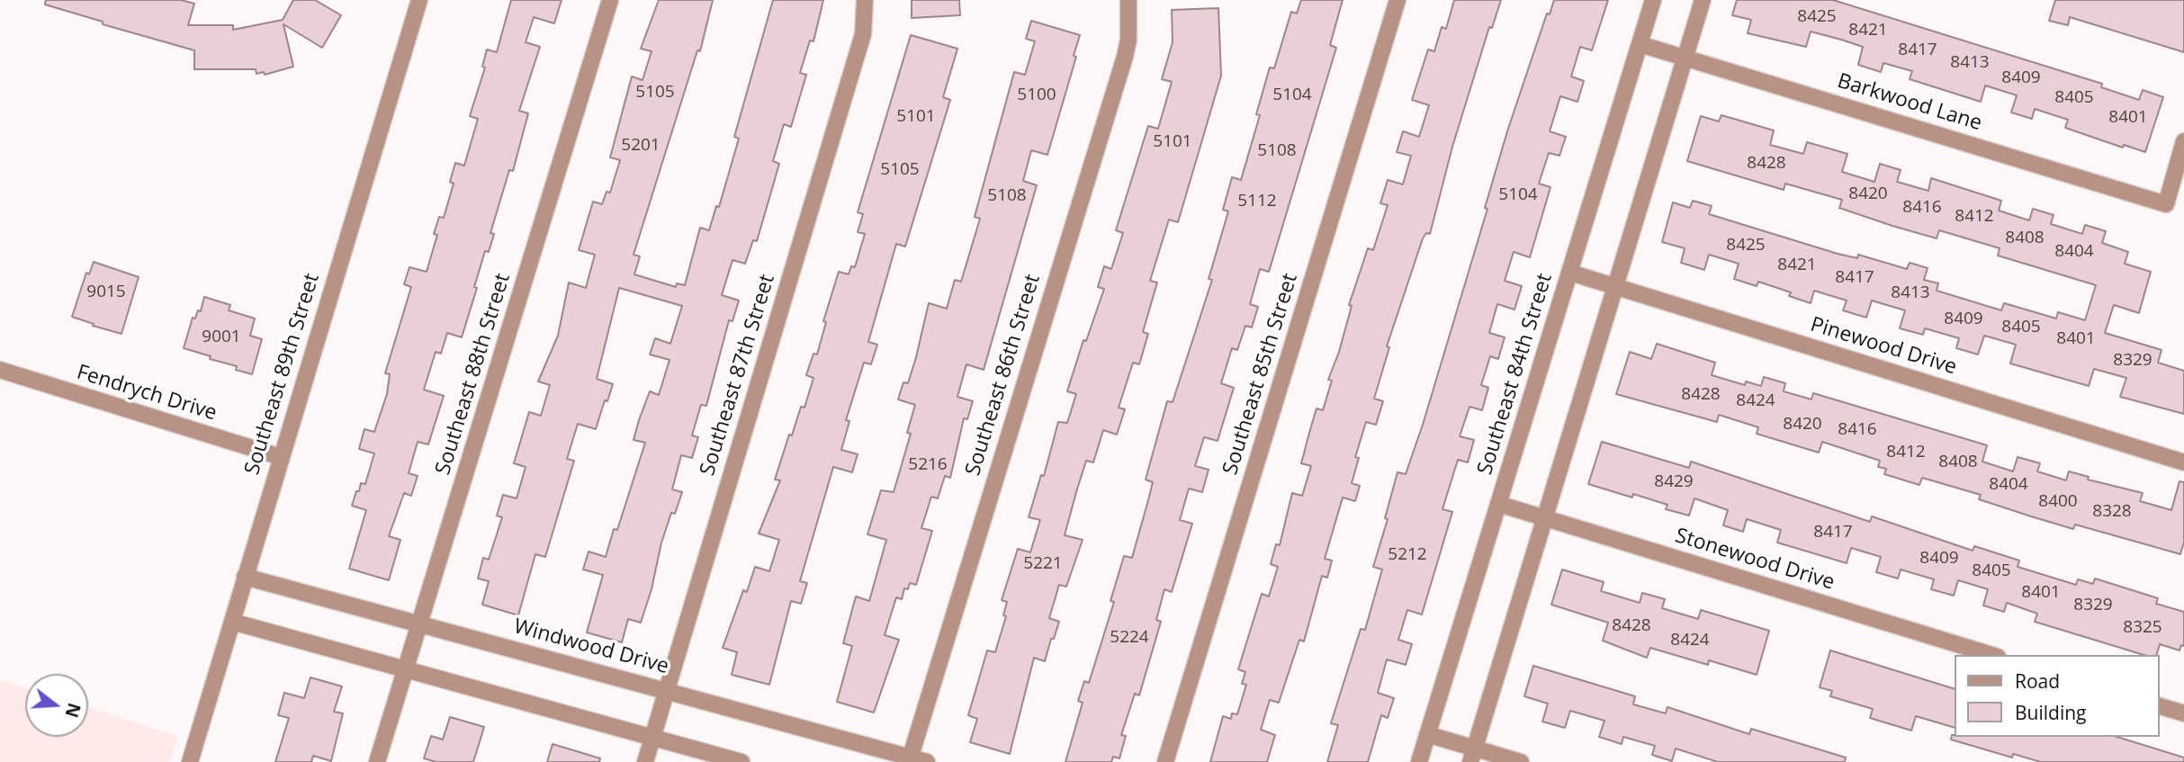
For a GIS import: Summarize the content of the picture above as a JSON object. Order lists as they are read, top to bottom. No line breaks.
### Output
{"streets":{"street":["Barkwood Lane","Pinewood Drive","Southeast 89th Street","Southeast 88th Street","Southeast 85th Street","Southeast 84th Street","Southeast 87th Street","Southeast 86th Street","Fendrych Drive","Stonewood Drive","Windwood Drive"]},"crossings":[["Barkwood Lane","Southeast 84th Street"],["Pinewood Drive","Southeast 84th Street"],["Southeast 89th Street","Fendrych Drive"],["Southeast 89th Street","Windwood Drive"],["Southeast 88th Street","Windwood Drive"],["Southeast 84th Street","Stonewood Drive"],["Southeast 87th Street","Windwood Drive"],["Southeast 86th Street","Windwood Drive"]],"house_numbers":["8425","8421","8417","8413","8409","5105","5100","5104","8405","5101","8401","5101","5201","5108","8428","5105","8420","5104","5108","5112","8416","8412","8408","8425","8404","8421","8417","9015","8413","8409","8405","9001","8401","8329","8428","8424","8420","8416","8412","8408","5216","8429","8404","8400","8328","8417","5212","8409","5221","8405","8401","8329","8428","8325","5224","8424"],"legend":["Road","Building"],"north":"right"}
